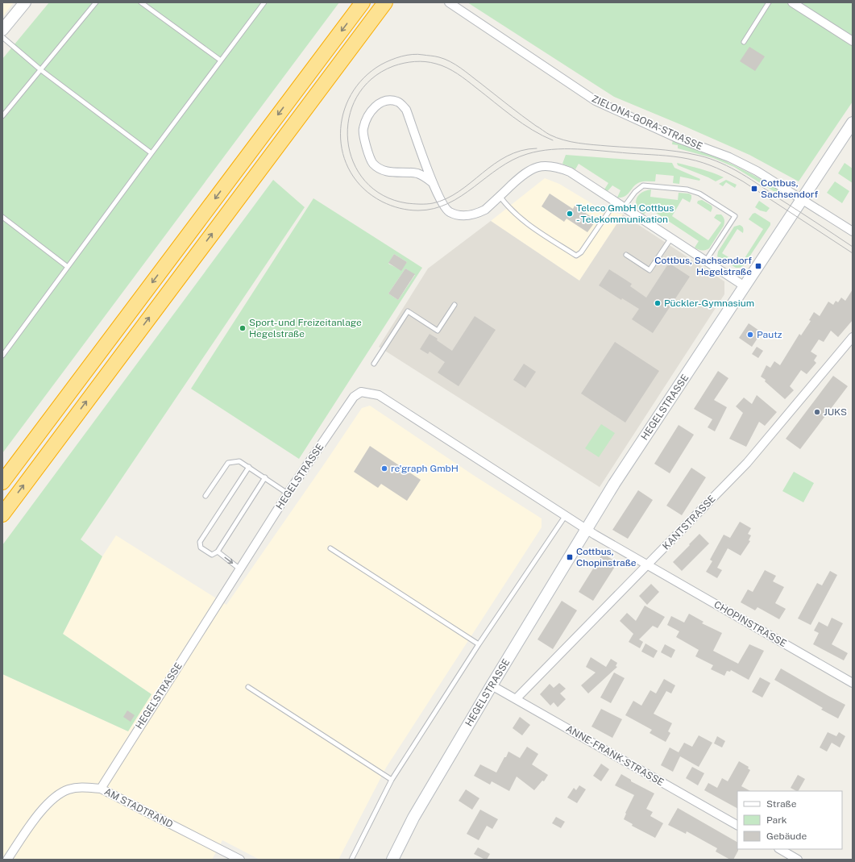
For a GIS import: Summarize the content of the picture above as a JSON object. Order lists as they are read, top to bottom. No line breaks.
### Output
{"streets":{"street":["ZIELONA-GORA-STRASSE","HEGELSTRASSE","KANTSTRASSE","CHOPINSTRASSE","ANNE-FRANK-STRASSE","AM STADTRAND"]},"crossings":[["ZIELONA-GORA-STRASSE","HEGELSTRASSE"],["HEGELSTRASSE","KANTSTRASSE"],["HEGELSTRASSE","CHOPINSTRASSE"],["HEGELSTRASSE","ANNE-FRANK-STRASSE"],["HEGELSTRASSE","AM STADTRAND"],["KANTSTRASSE","CHOPINSTRASSE"],["KANTSTRASSE","ANNE-FRANK-STRASSE"]],"places":{"transit":["Cottbus, Sachsendorf","Cottbus, Sachsendorf Hegelstraße","Cottbus, Chopinstraße"],"other":["Teleco GmbH Cottbus - Telekommunikation","Pückler-Gymnasium","Sport- und Freizeitanlage Hegelstraße","Pautz","JUKS","re'graph GmbH"]},"legend":["Straße","Park","Gebäude"]}
